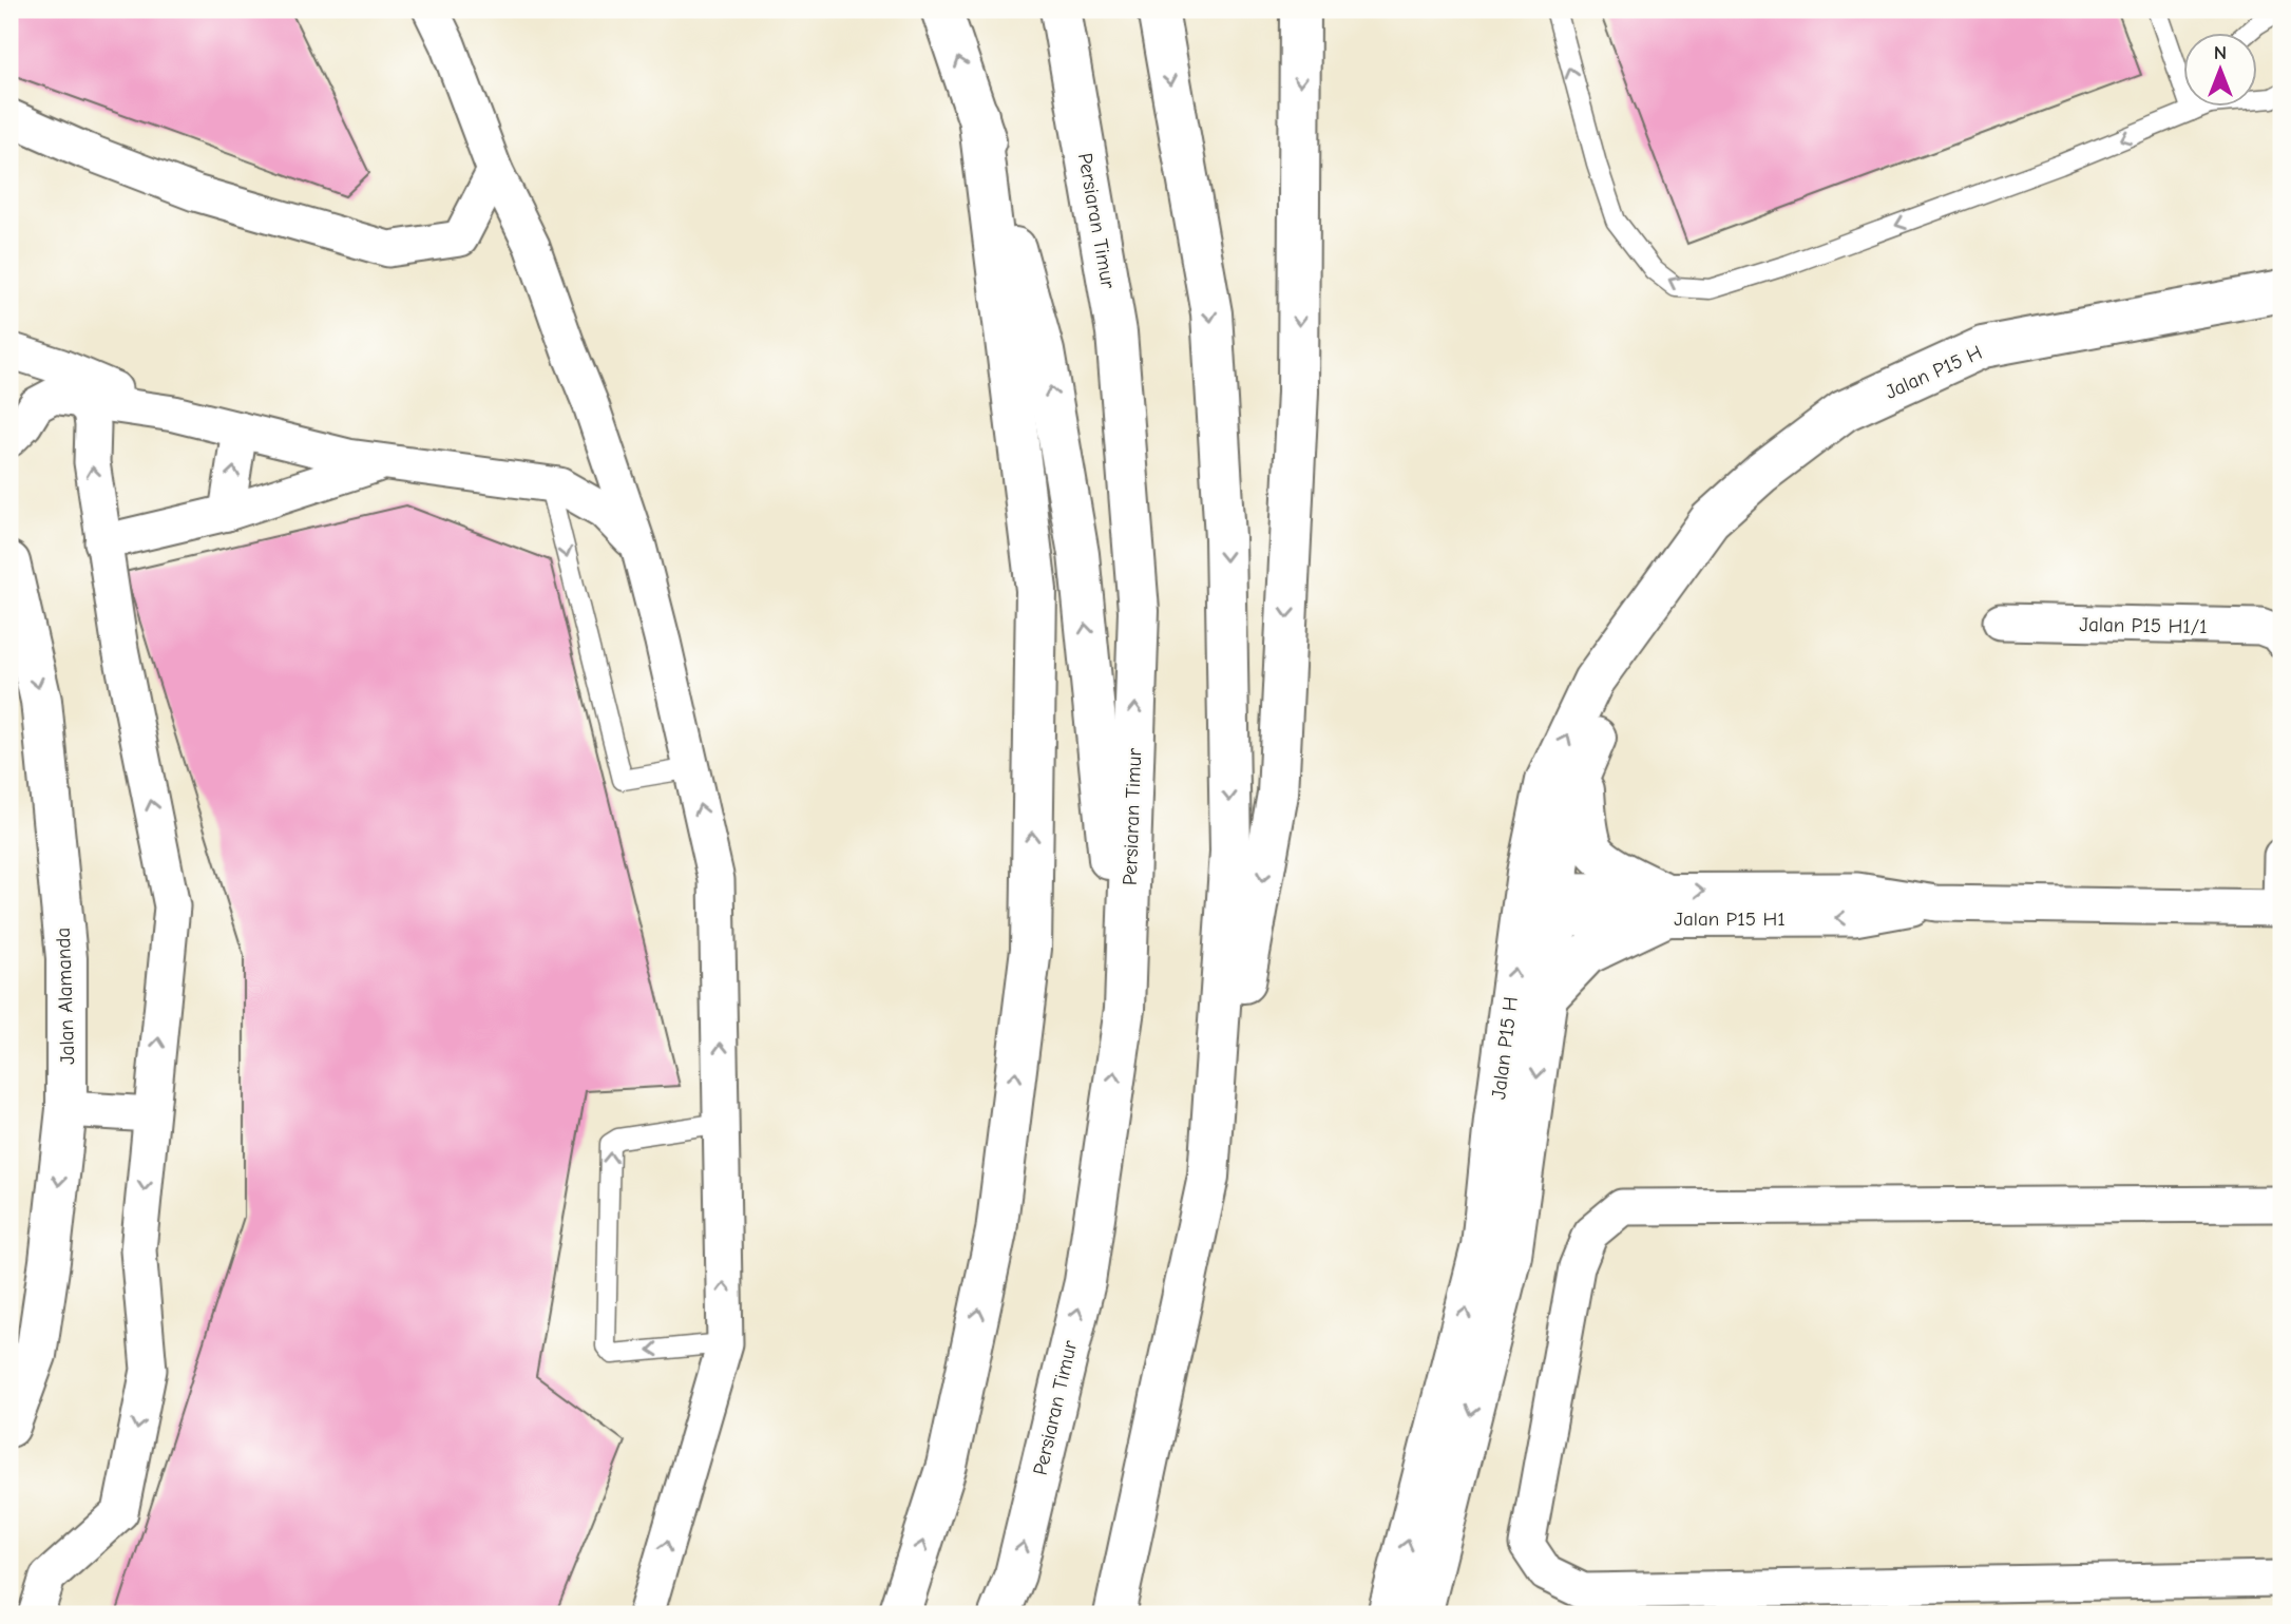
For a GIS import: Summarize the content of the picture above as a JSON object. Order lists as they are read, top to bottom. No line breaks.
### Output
{"streets":{"main road":["Persiaran Timur","Jalan P15 H","Jalan Alamanda"],"street":["Jalan P15 H1/1","Jalan P15 H1"]},"crossings":[["Jalan P15 H","Jalan P15 H1"]],"one_way":["Jalan Alamanda"],"north":"top"}
